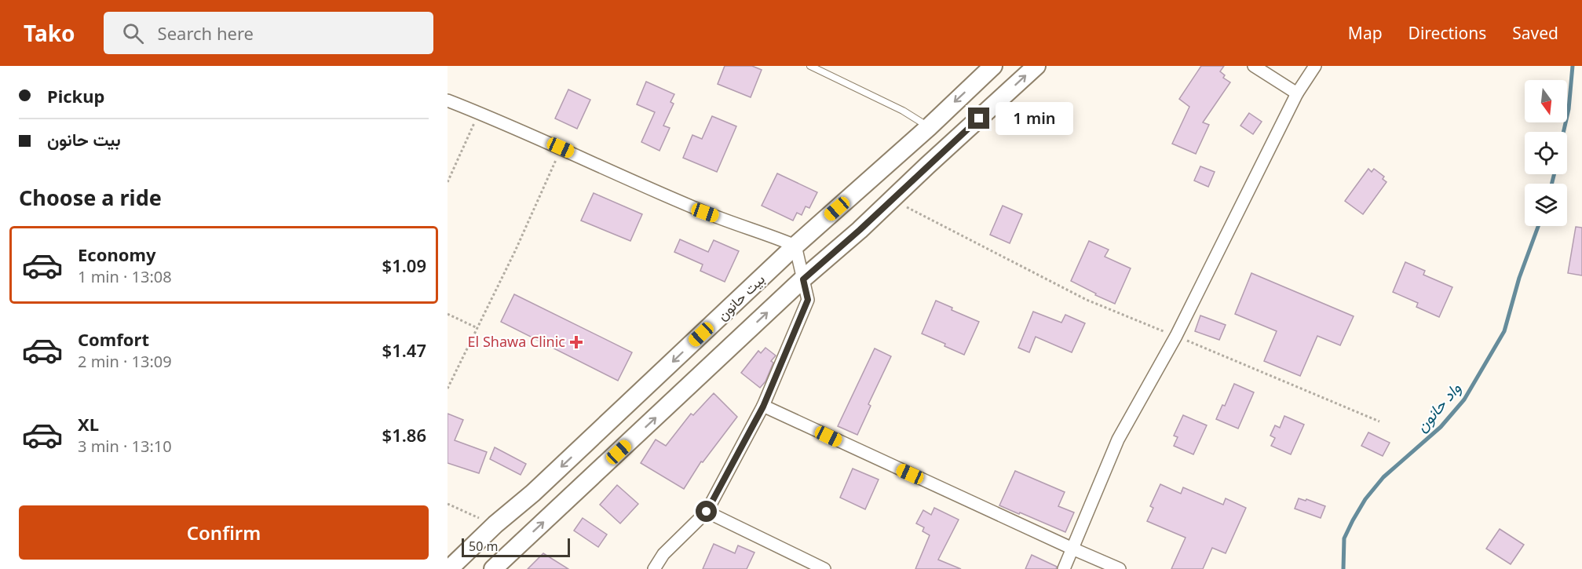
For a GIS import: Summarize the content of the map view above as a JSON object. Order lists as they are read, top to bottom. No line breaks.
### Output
{"streets":{"main road":["بيت حانون"]},"water":["واد حانون"],"places":{"health":["El Shawa Clinic"]},"scale_bar":"50 m","north":"bottom","page":{"header":"Tako","search":"Search here","nav":["Map","Directions","Saved"],"banner":["Pickup","بيت حانون"],"bubble":"1 min","heading":"Choose a ride","list":[{"name":"Economy","note":"1 min · 13:08","value":"$1.09"},{"name":"Comfort","note":"2 min · 13:09","value":"$1.47"},{"name":"XL","note":"3 min · 13:10","value":"$1.86"}],"buttons":"Confirm","scale":"50 m"}}
